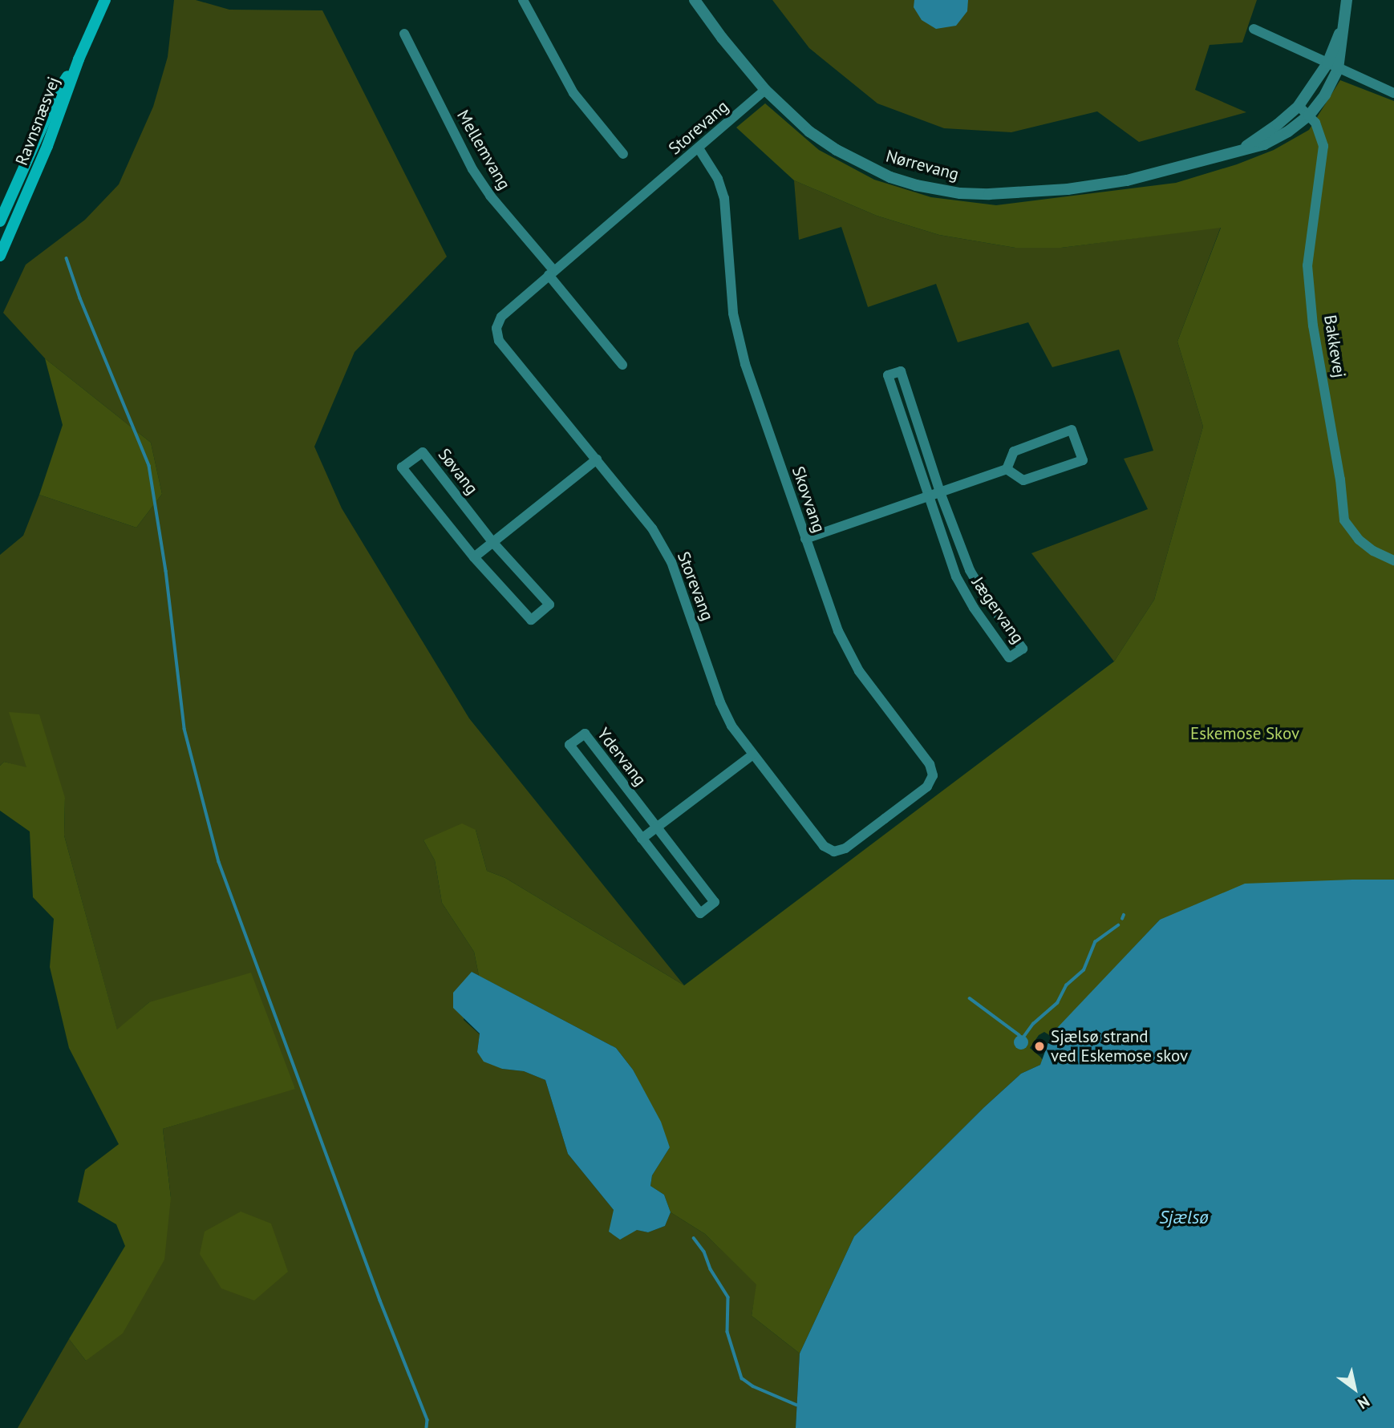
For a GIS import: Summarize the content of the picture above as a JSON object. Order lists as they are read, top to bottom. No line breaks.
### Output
{"streets":{"main road":["Ravnsnæsvej"],"street":["Storevang","Mellemvang","Nørrevang","Bakkevej","Søvang","Skovvang","Jægervang","Ydervang"]},"crossings":[["Storevang","Mellemvang"],["Storevang","Nørrevang"],["Storevang","Skovvang"],["Nørrevang","Bakkevej"]],"water":["Sjælsø"],"parks":["Eskemose Skov"],"places":["Sjælsø strand ved Eskemose skov"],"north":"bottom right"}
